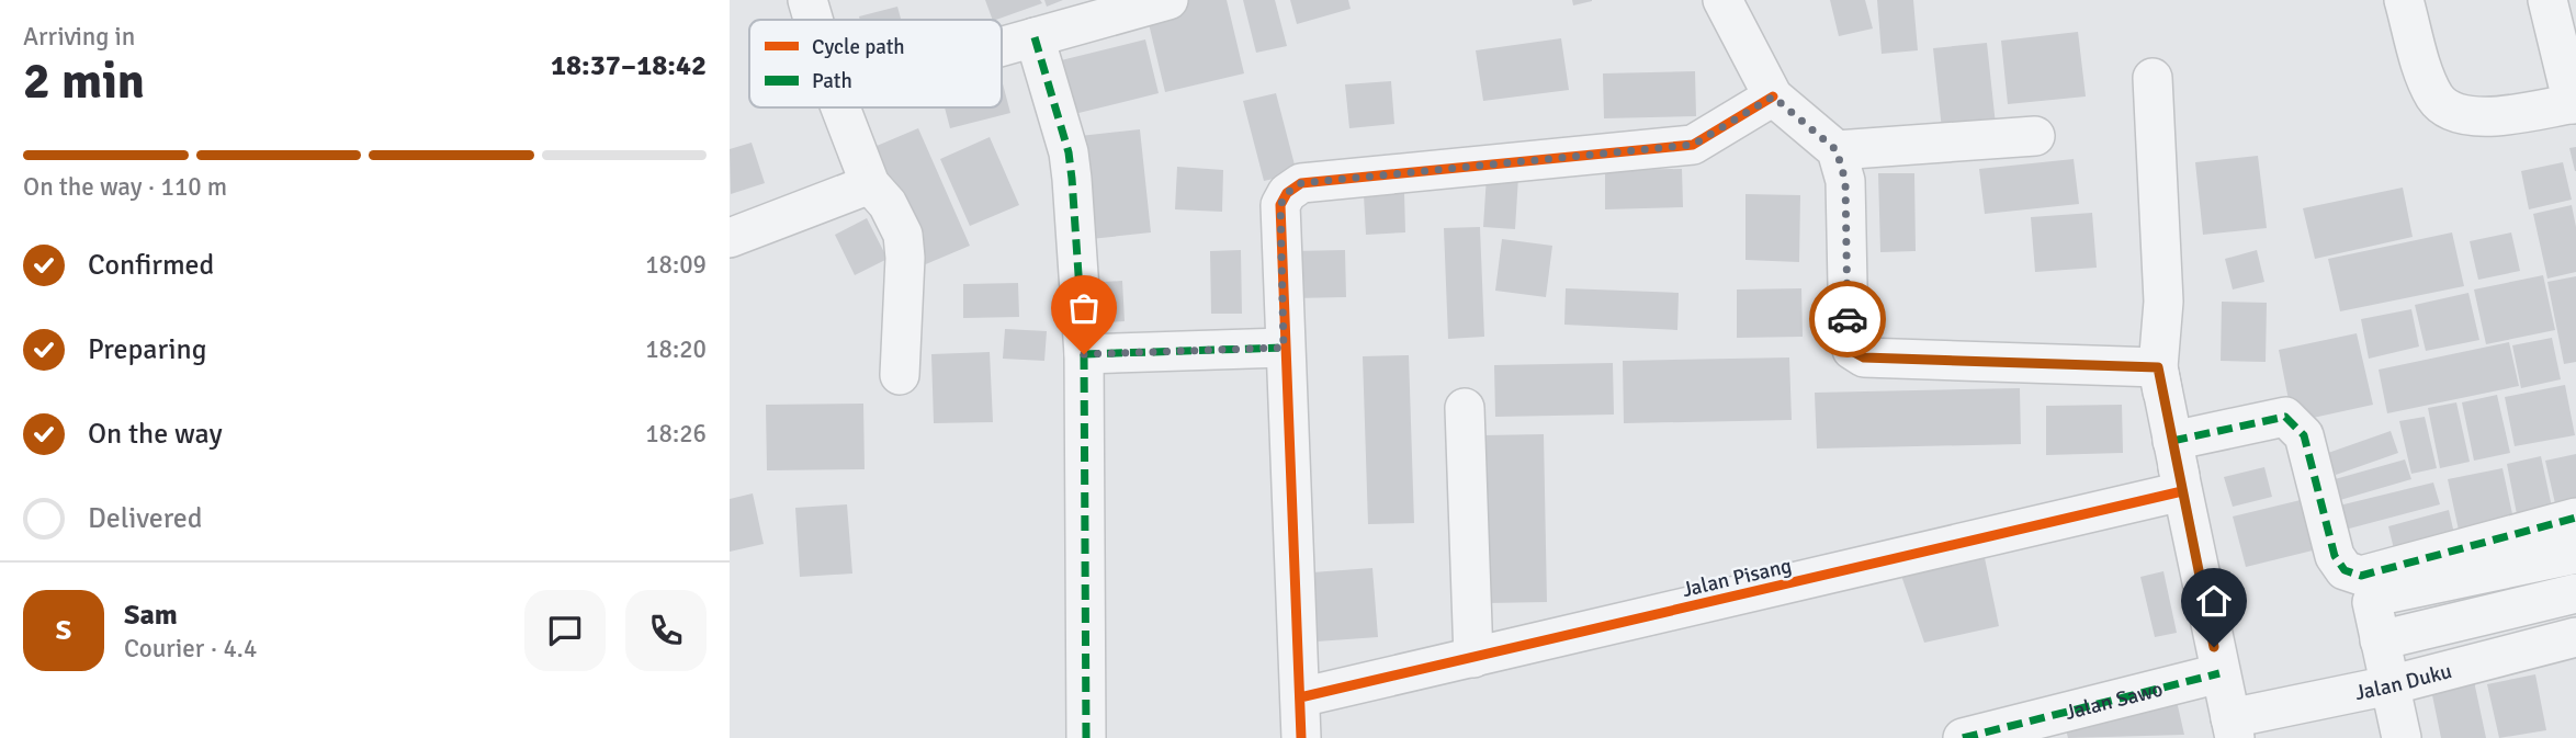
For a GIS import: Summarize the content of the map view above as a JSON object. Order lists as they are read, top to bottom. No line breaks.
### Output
{"streets":{"street":["Jalan Pisang","Jalan Duku","Jalan Sawo"]},"legend":["Cycle path","Path"],"page":{"heading":["2 min","Arriving in","18:37–18:42"],"panel":["Sam","Courier · 4.4"],"bar":"On the way · 110 m","list":[["Confirmed","18:09"],["Preparing","18:20"],["On the way","18:26"],"Delivered"],"round":"S"}}
